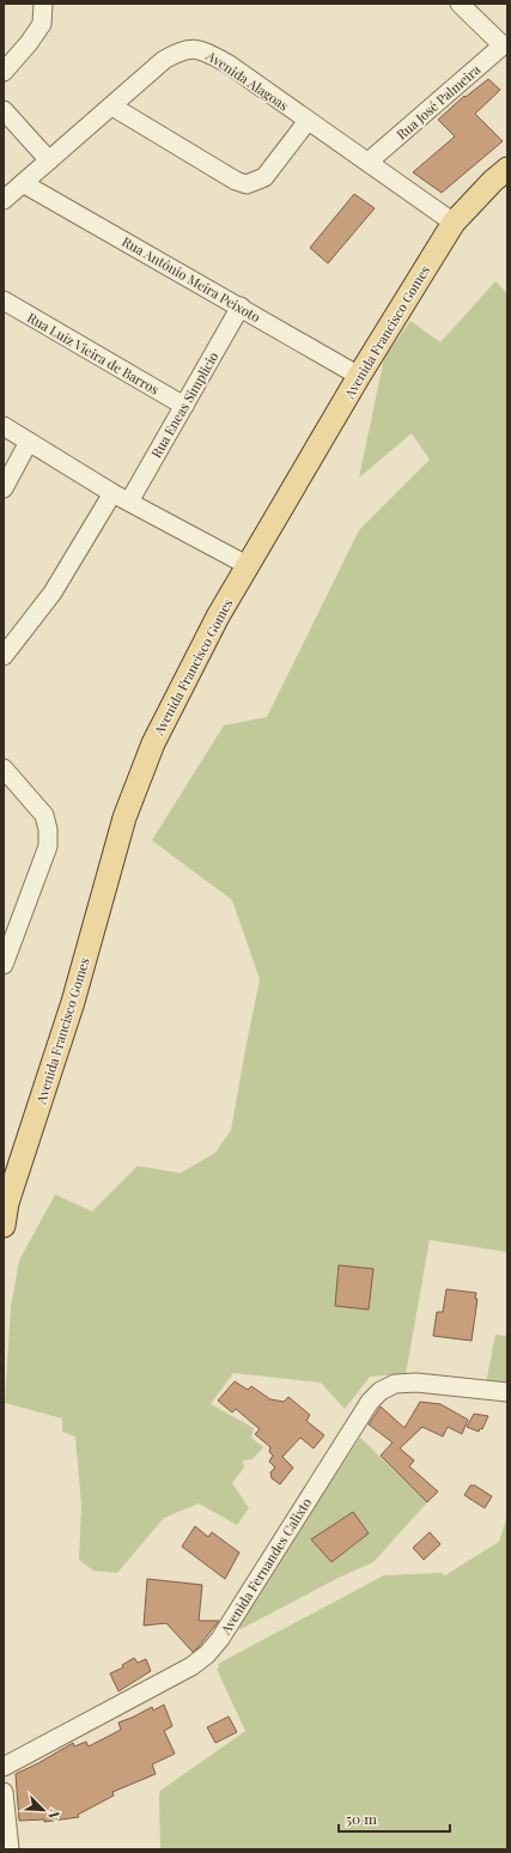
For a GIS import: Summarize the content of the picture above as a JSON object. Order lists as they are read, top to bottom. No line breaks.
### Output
{"streets":{"main road":["Avenida Francisco Gomes"],"street":["Avenida Alagoas","Rua José Palmeira","Rua Antônio Meira Peixoto","Rua Luiz Vieira de Barros","Rua Eneas Simplicio","Avenida Fernandes Calixto"]},"crossings":[["Avenida Alagoas","Rua José Palmeira"],["Avenida Alagoas","Rua Antônio Meira Peixoto"],["Avenida Alagoas","Avenida Francisco Gomes"],["Rua Antônio Meira Peixoto","Avenida Francisco Gomes"],["Rua Antônio Meira Peixoto","Rua Eneas Simplicio"],["Rua Luiz Vieira de Barros","Rua Eneas Simplicio"]],"scale_bar":"50 m","north":"bottom right"}
